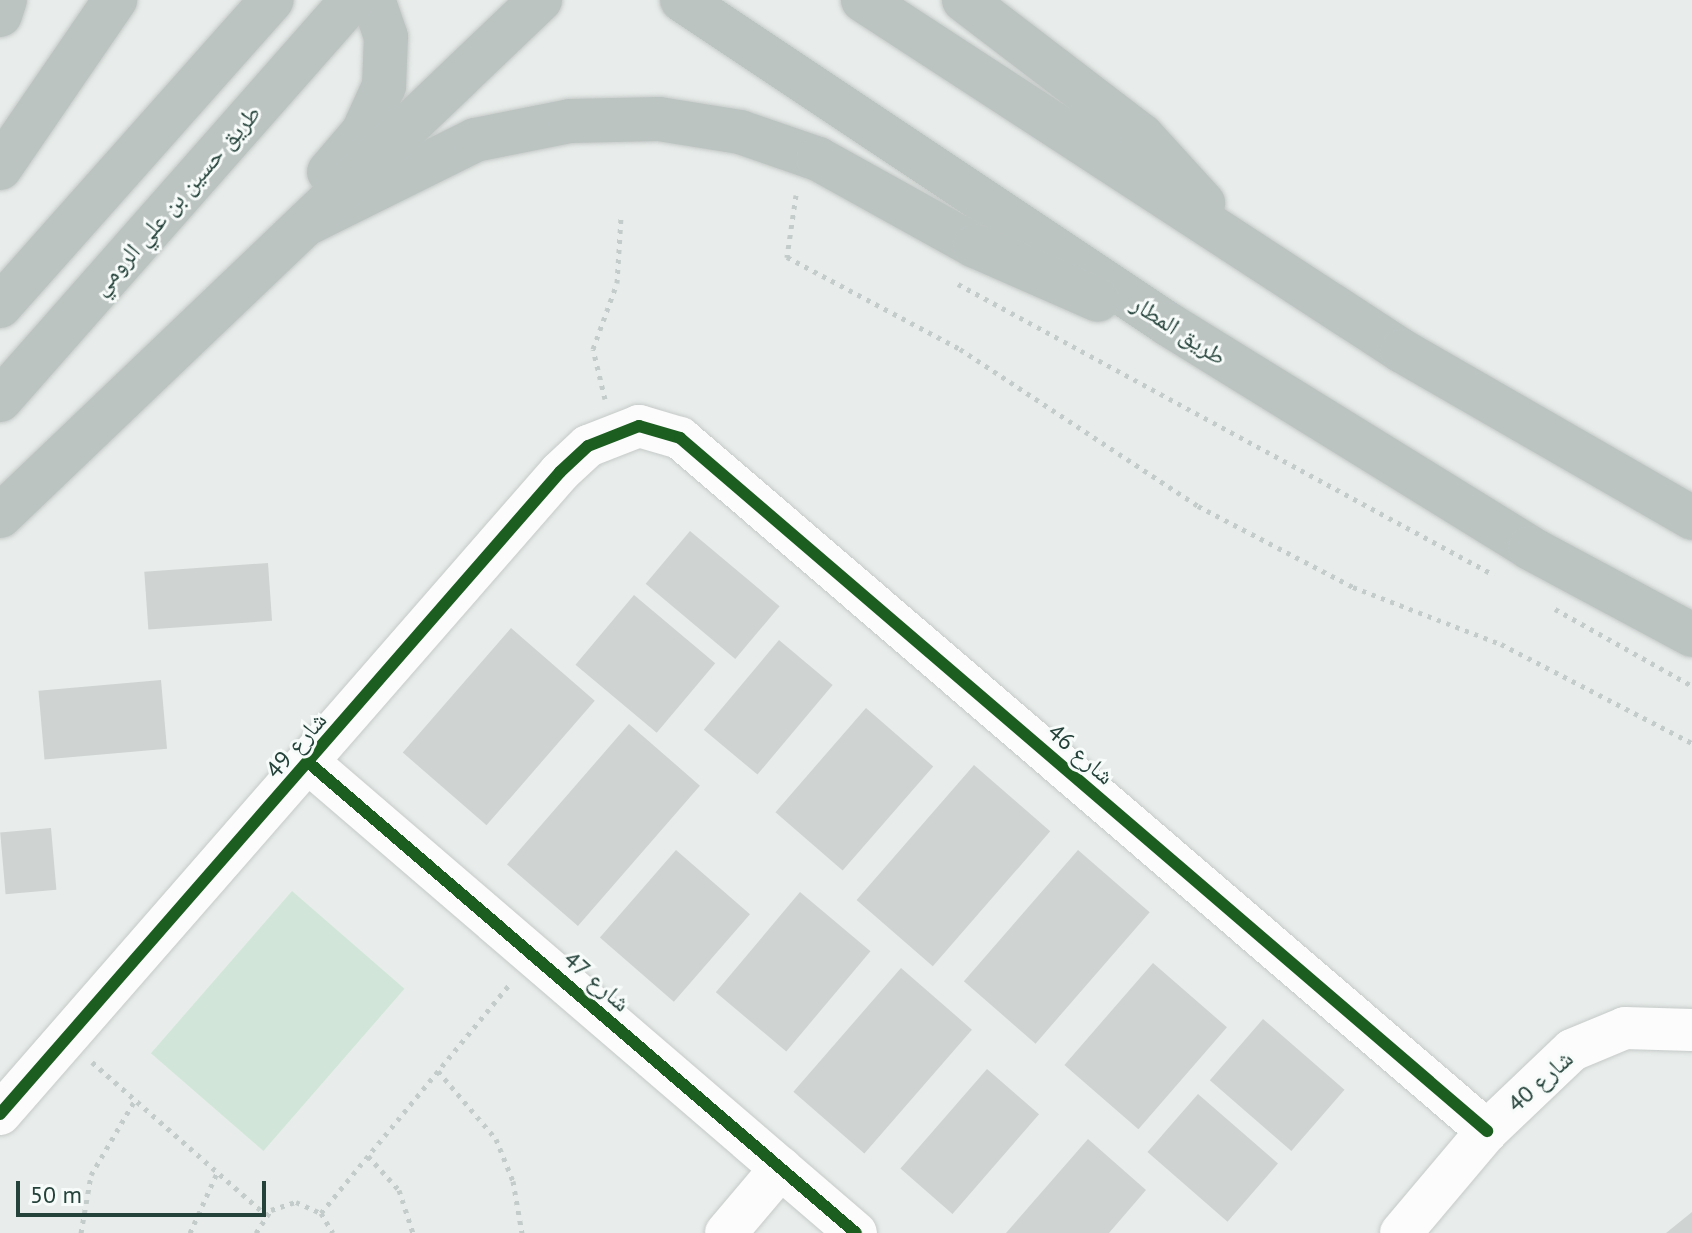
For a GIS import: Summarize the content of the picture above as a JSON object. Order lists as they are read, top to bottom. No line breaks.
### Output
{"streets":{"highway":["طريق حسين بن علي الرومي","طريق المطار"],"street":["شارع 49","شارع 46","شارع 47","شارع 40"]},"crossings":[["شارع 49","شارع 46"],["شارع 49","شارع 47"],["شارع 46","شارع 40"]],"scale_bar":"50 m"}
